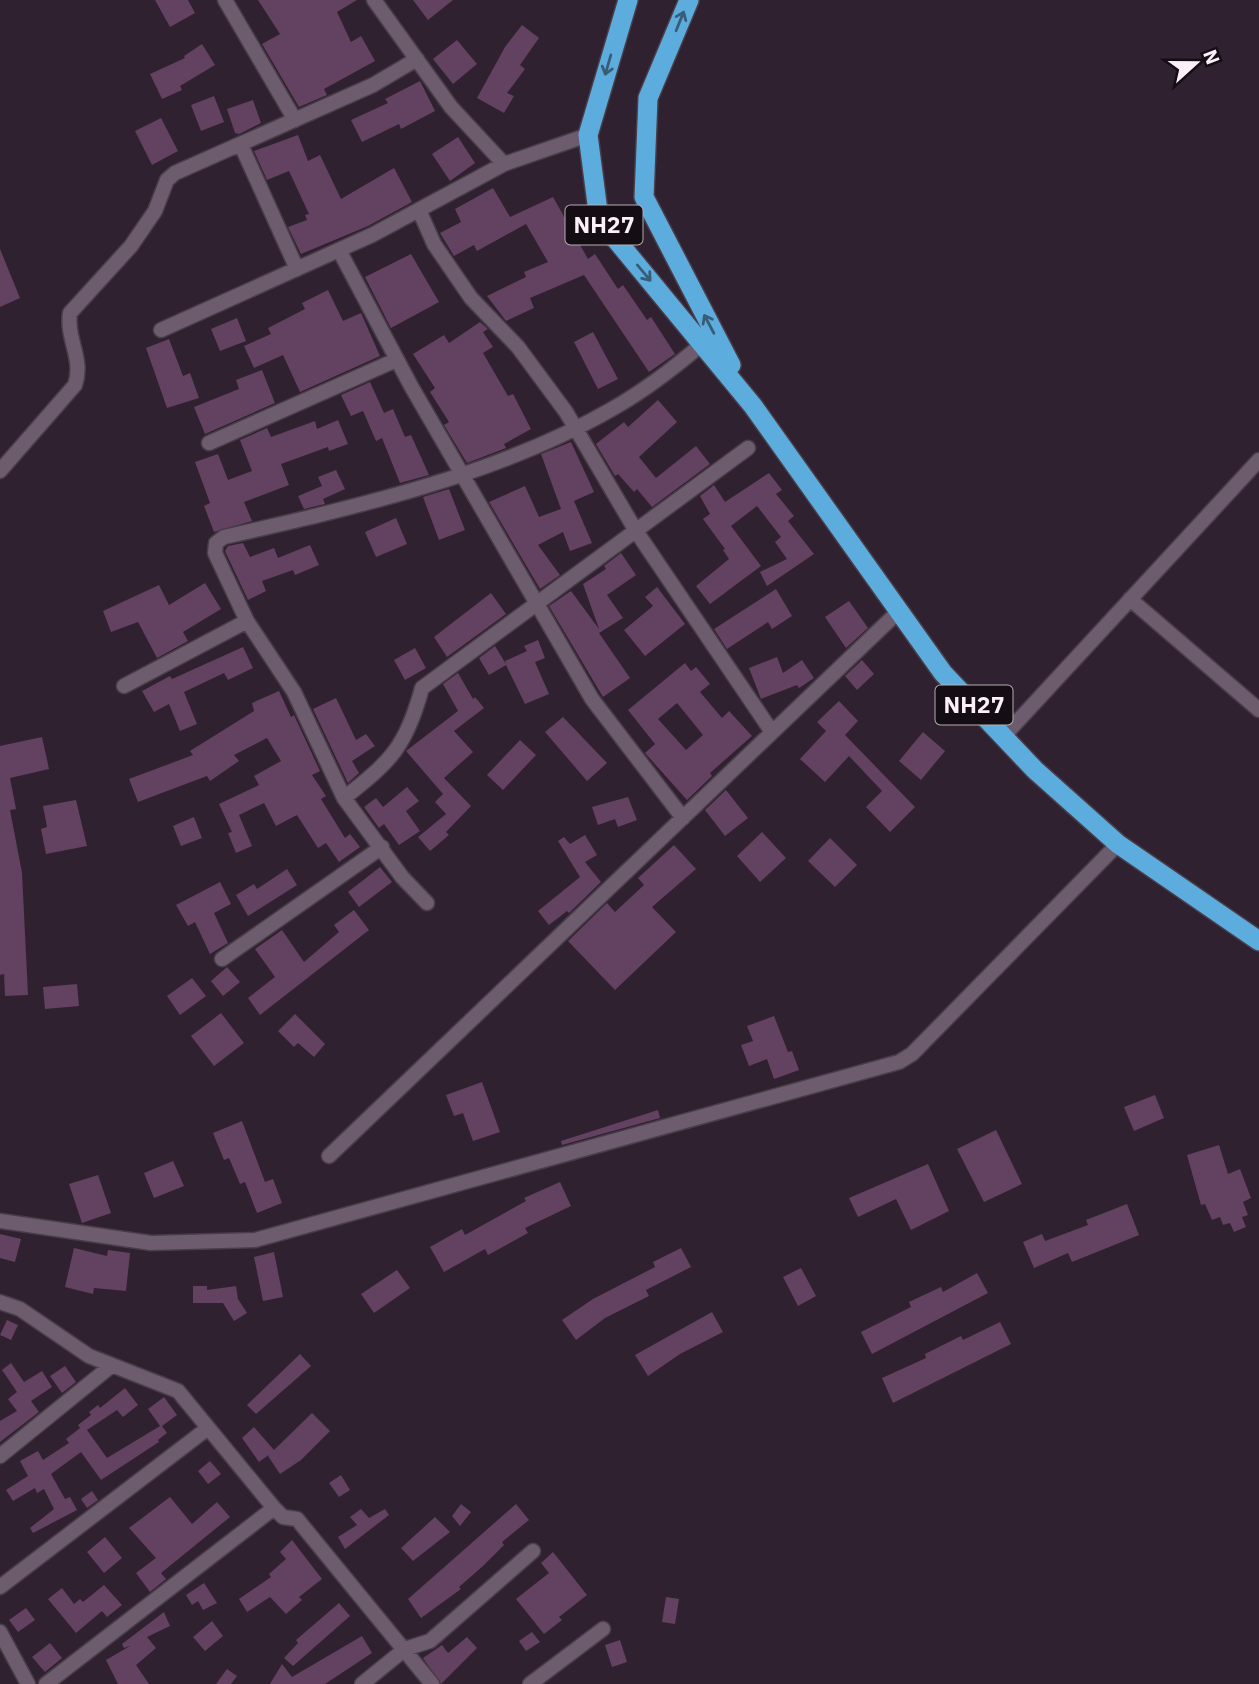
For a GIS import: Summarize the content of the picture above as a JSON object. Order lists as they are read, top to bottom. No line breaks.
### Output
{"streets":{"highway":["NH27"]},"north":"right"}
